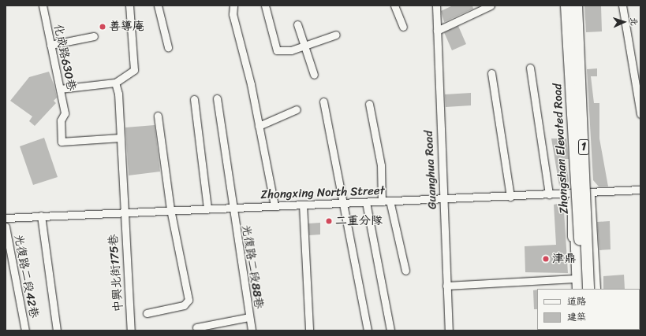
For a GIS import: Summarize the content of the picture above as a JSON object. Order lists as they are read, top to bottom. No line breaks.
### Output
{"streets":{"highway":["1","Zhongshan Elevated Road"],"street":["化成路630巷","Guanghua Road","Zhongxing North Street","光復路二段88巷","中興北街175巷","光復路二段42巷"]},"crossings":[["化成路630巷","中興北街175巷"],["1","Zhongxing North Street"],["Guanghua Road","Zhongxing North Street"],["Zhongxing North Street","光復路二段88巷"],["Zhongxing North Street","中興北街175巷"]],"places":["善導庵","二重分隊","津鼎"],"legend":["道路","建築"],"north":"right"}
